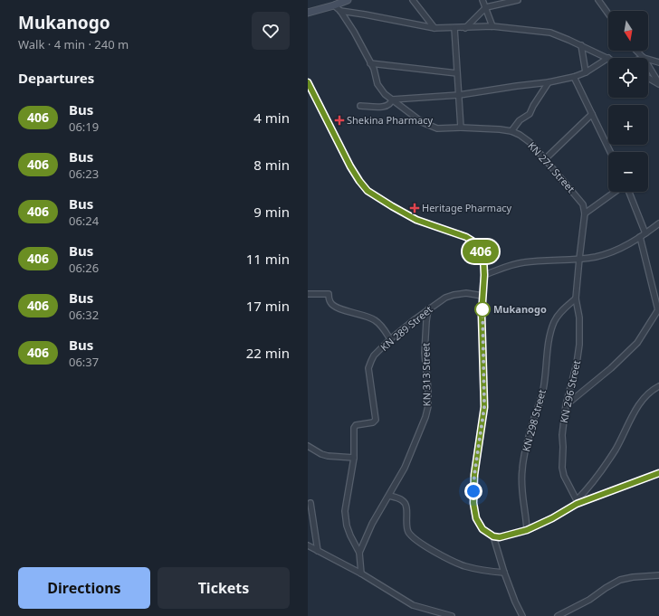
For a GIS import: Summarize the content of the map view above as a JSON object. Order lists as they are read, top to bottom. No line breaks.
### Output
{"streets":{"street":["KN 271 Street","KN 289 Street","KN 313 Street","KN 296 Street","KN 298 Street"]},"crossings":[["KN 289 Street","KN 313 Street"],["KN 296 Street","KN 298 Street"]],"places":{"health":["Shekina Pharmacy","Heritage Pharmacy"],"other":["Mukanogo"]},"lines":["bus line 406"],"north":"bottom","page":{"heading":[["Mukanogo","Walk · 4 min · 240 m"],"Departures"],"on_map":"406","map_buttons":["+","−"],"list":[{"mark":"406","name":"Bus","note":"06:19","value":"4 min"},{"mark":"406","name":"Bus","note":"06:23","value":"8 min"},{"mark":"406","name":"Bus","note":"06:24","value":"9 min"},{"mark":"406","name":"Bus","note":"06:26","value":"11 min"},{"mark":"406","name":"Bus","note":"06:32","value":"17 min"},{"mark":"406","name":"Bus","note":"06:37","value":"22 min"}],"buttons":["Directions","Tickets"]}}
